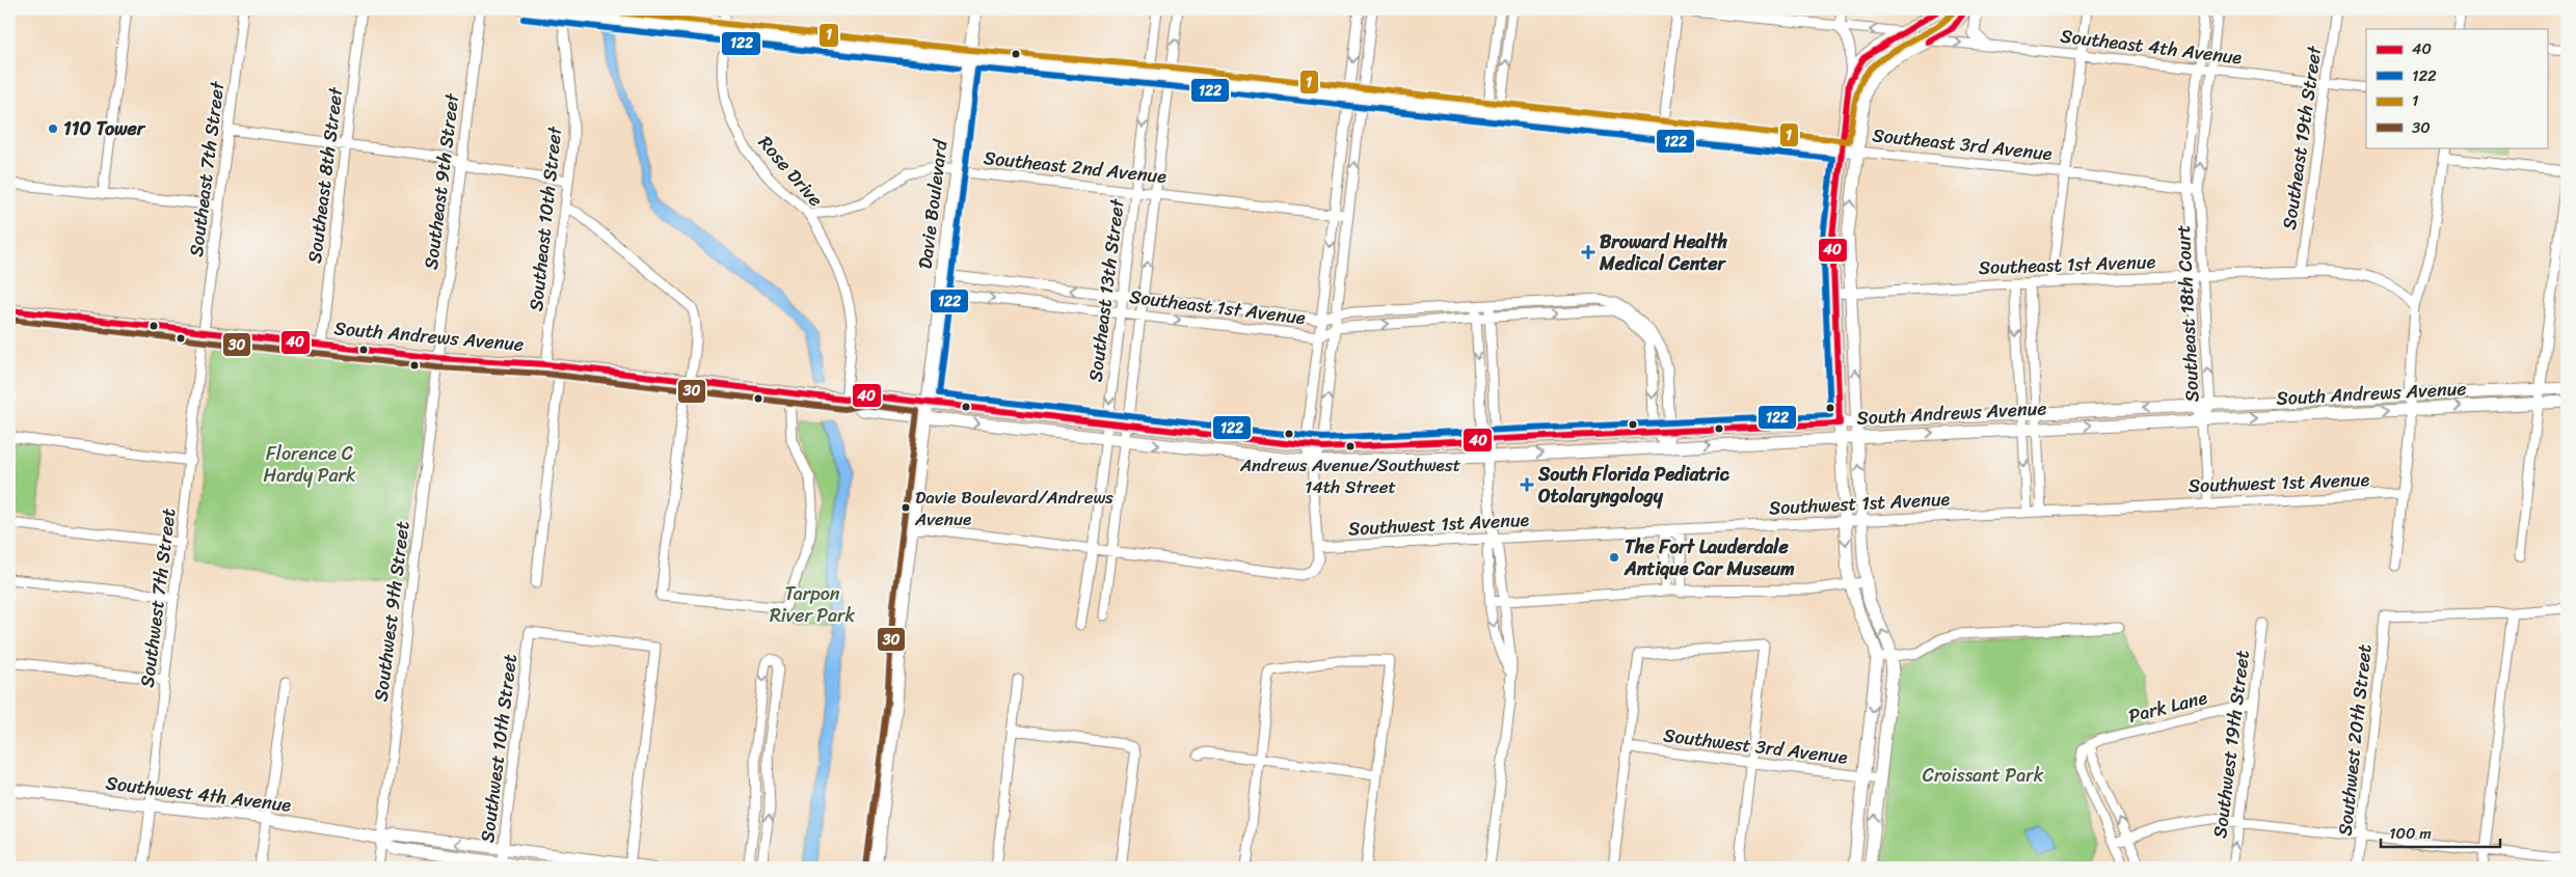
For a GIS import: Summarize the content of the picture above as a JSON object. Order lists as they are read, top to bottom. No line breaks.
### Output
{"streets":{"main road":["Southeast 3rd Avenue","Davie Boulevard","South Andrews Avenue","Southwest 4th Avenue"],"street":["Southeast 4th Avenue","Southeast 19th Street","Southeast 2nd Avenue","Southeast 7th Street","Rose Drive","Southeast 8th Street","Southeast 9th Street","Southeast 10th Street","Southeast 1st Avenue","Southeast 13th Street","Southeast 18th Court","Southwest 1st Avenue","Southwest 7th Street","Southwest 9th Street","Park Lane","Southwest 20th Street","Southwest 19th Street","Southwest 3rd Avenue","Southwest 10th Street"]},"crossings":[["Southeast 4th Avenue","Southeast 19th Street"],["Southeast 4th Avenue","Southeast 18th Court"],["Southeast 19th Street","Southeast 1st Avenue"],["Southeast 3rd Avenue","Davie Boulevard"],["Southeast 3rd Avenue","Southeast 10th Street"],["Southeast 3rd Avenue","Southeast 13th Street"],["Southeast 3rd Avenue","Southeast 18th Court"],["Southeast 2nd Avenue","Rose Drive"],["Southeast 2nd Avenue","Davie Boulevard"],["Southeast 2nd Avenue","Southeast 13th Street"],["Southeast 7th Street","South Andrews Avenue"],["Southeast 7th Street","Southwest 7th Street"],["Rose Drive","South Andrews Avenue"],["Southeast 8th Street","South Andrews Avenue"],["Southeast 9th Street","South Andrews Avenue"],["Southeast 9th Street","Southwest 9th Street"],["Davie Boulevard","Southeast 1st Avenue"],["Davie Boulevard","South Andrews Avenue"],["Southeast 10th Street","South Andrews Avenue"],["Southeast 1st Avenue","Southeast 13th Street"],["Southeast 1st Avenue","Southeast 18th Court"],["Southeast 13th Street","South Andrews Avenue"],["Southeast 18th Court","South Andrews Avenue"],["South Andrews Avenue","Southwest 7th Street"],["South Andrews Avenue","Southwest 9th Street"],["Southwest 7th Street","Southwest 4th Avenue"],["Southwest 9th Street","Southwest 4th Avenue"],["Park Lane","Southwest 19th Street"],["Southwest 10th Street","Southwest 4th Avenue"]],"parks":["Florence C Hardy Park","Tarpon River Park","Croissant Park"],"places":{"other":["110 Tower","Andrews Avenue/Southwest 14th Street","Davie Boulevard/Andrews Avenue","The Fort Lauderdale Antique Car Museum"],"health":["Broward Health Medical Center","South Florida Pediatric Otolaryngology"]},"lines":["transit line 40","transit line 1","transit line 122","transit line 30"],"legend":["40","122","1","30"],"scale_bar":"100 m"}
